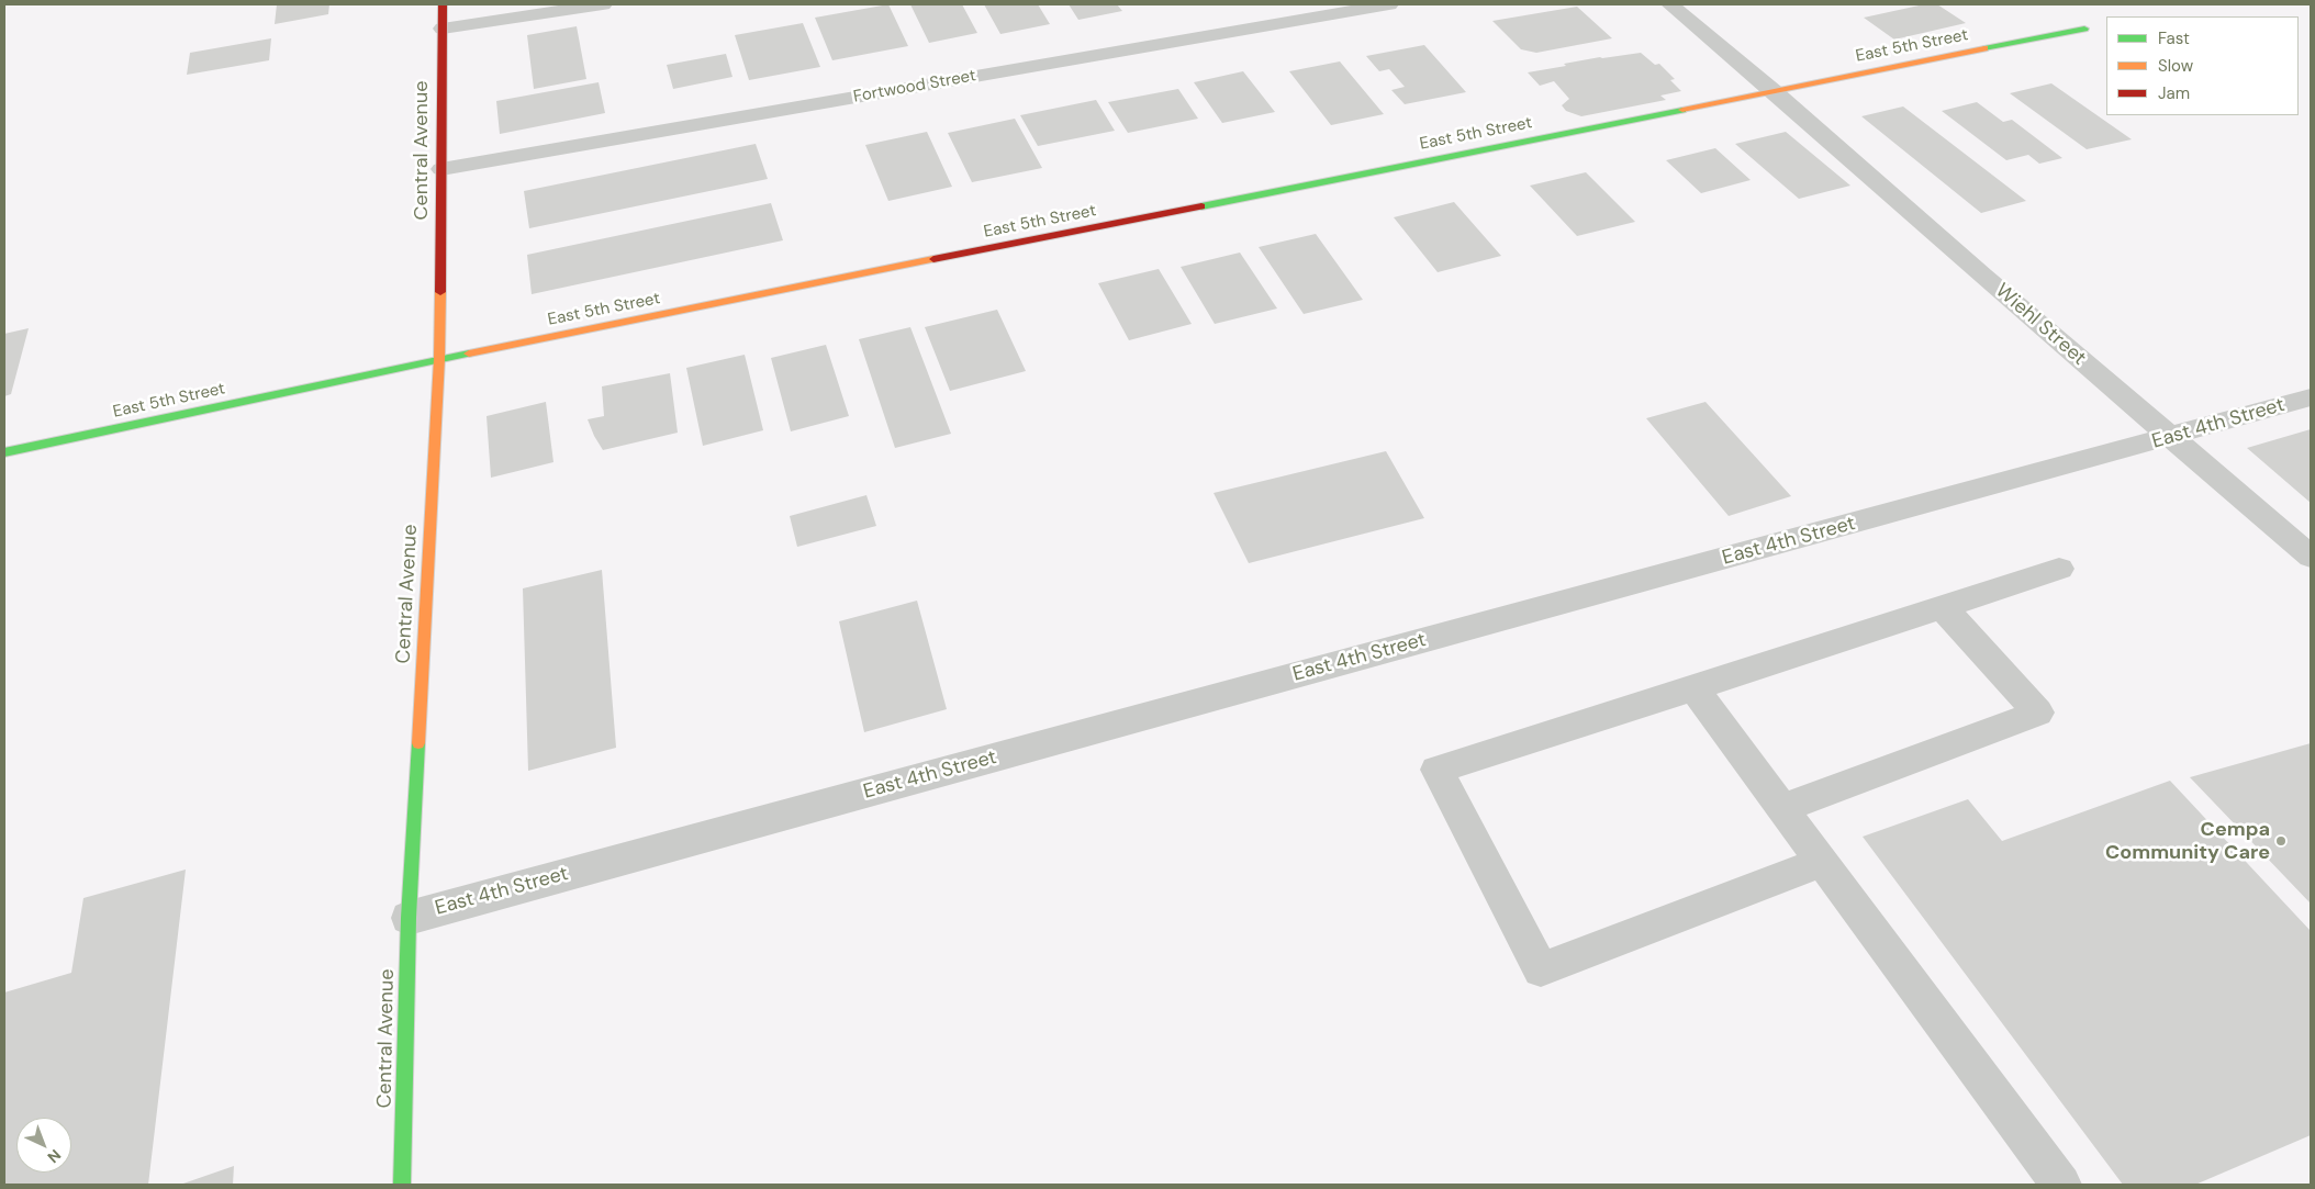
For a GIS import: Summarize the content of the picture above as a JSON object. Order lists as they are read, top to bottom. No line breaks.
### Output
{"streets":{"street":["East 5th Street","Fortwood Street","Central Avenue","Wiehl Street","East 4th Street"]},"crossings":[["East 5th Street","Central Avenue"],["East 5th Street","Wiehl Street"],["Fortwood Street","Central Avenue"],["Central Avenue","East 4th Street"],["Wiehl Street","East 4th Street"]],"places":["Cempa Community Care"],"legend":["Fast","Slow","Jam"],"north":"bottom right"}
